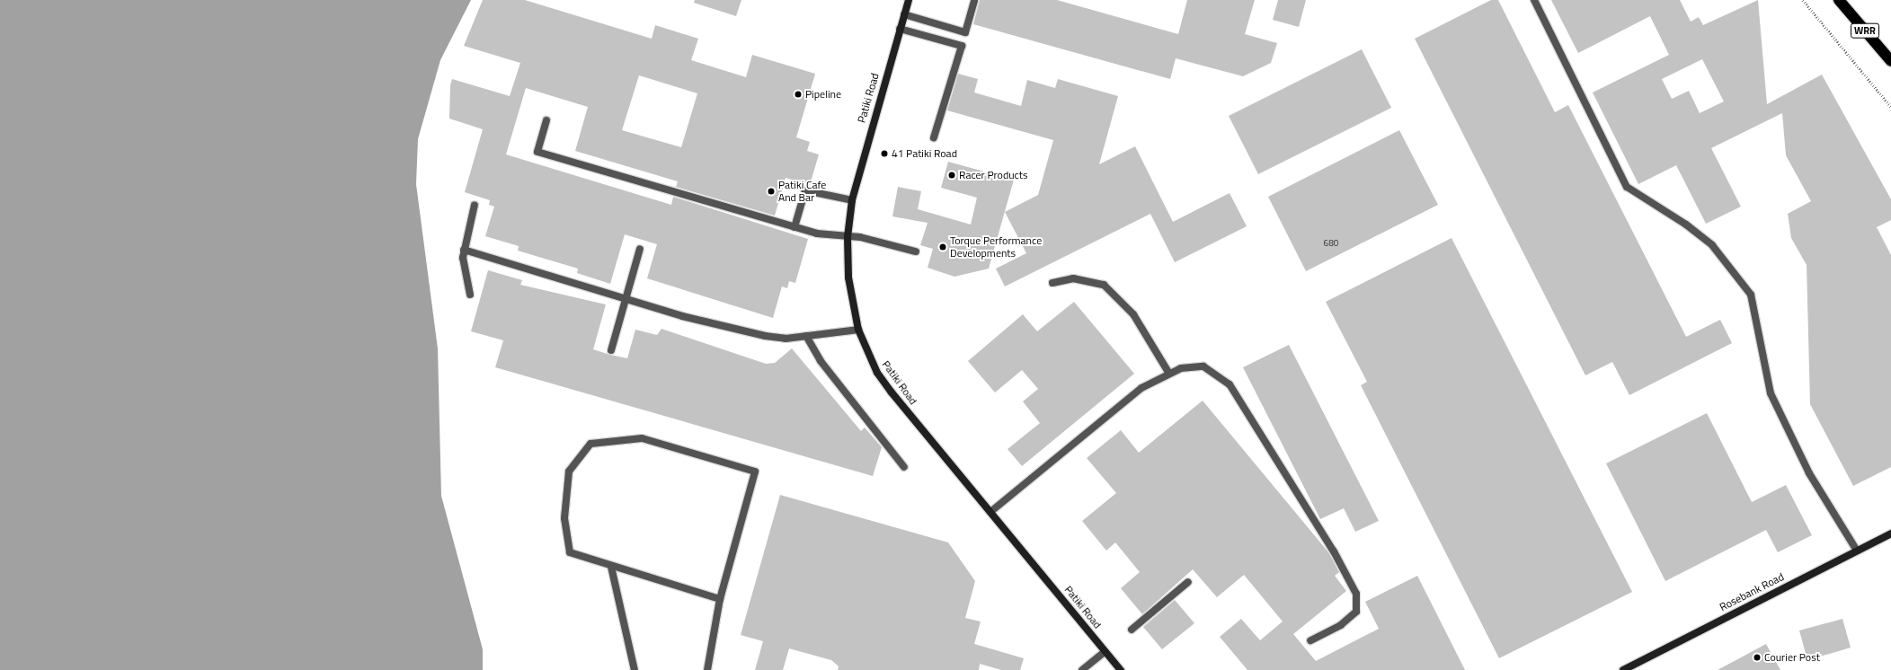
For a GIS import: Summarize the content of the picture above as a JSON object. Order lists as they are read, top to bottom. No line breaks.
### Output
{"streets":{"highway":["WRR"],"main road":["Patiki Road","Rosebank Road"]},"places":["Pipeline","41 Patiki Road","Racer Products","Patiki Cafe And Bar","Torque Performance Developments","Courier Post"],"house_numbers":["680"]}
